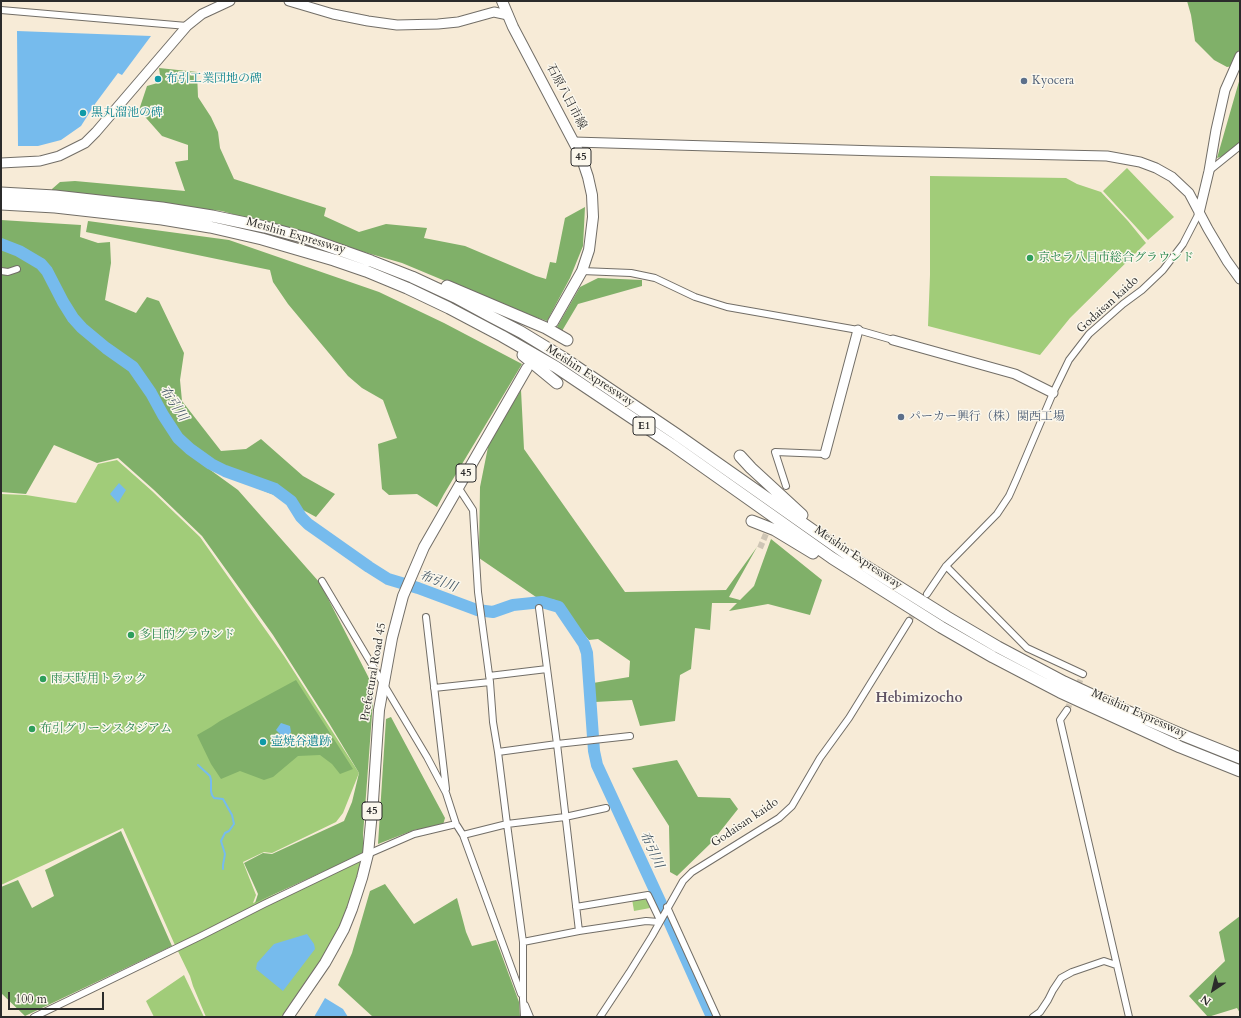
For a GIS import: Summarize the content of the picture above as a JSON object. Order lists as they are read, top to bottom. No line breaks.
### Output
{"streets":{"highway":["Meishin Expressway","E1"],"main road":["石原八日市線","45","Prefectural Road 45"],"street":["Godaisan kaido"]},"districts":["Hebimizocho"],"water":["布引川"],"places":["布引工業団地の碑","Kyocera","黒丸溜池の碑","京セラ八日市総合グラウンド","パーカー興行（株）関西工場","多目的グラウンド","雨天時用トラック","布引グリーンスタジアム","壺焼谷遺跡"],"scale_bar":"100 m","north":"bottom left"}
